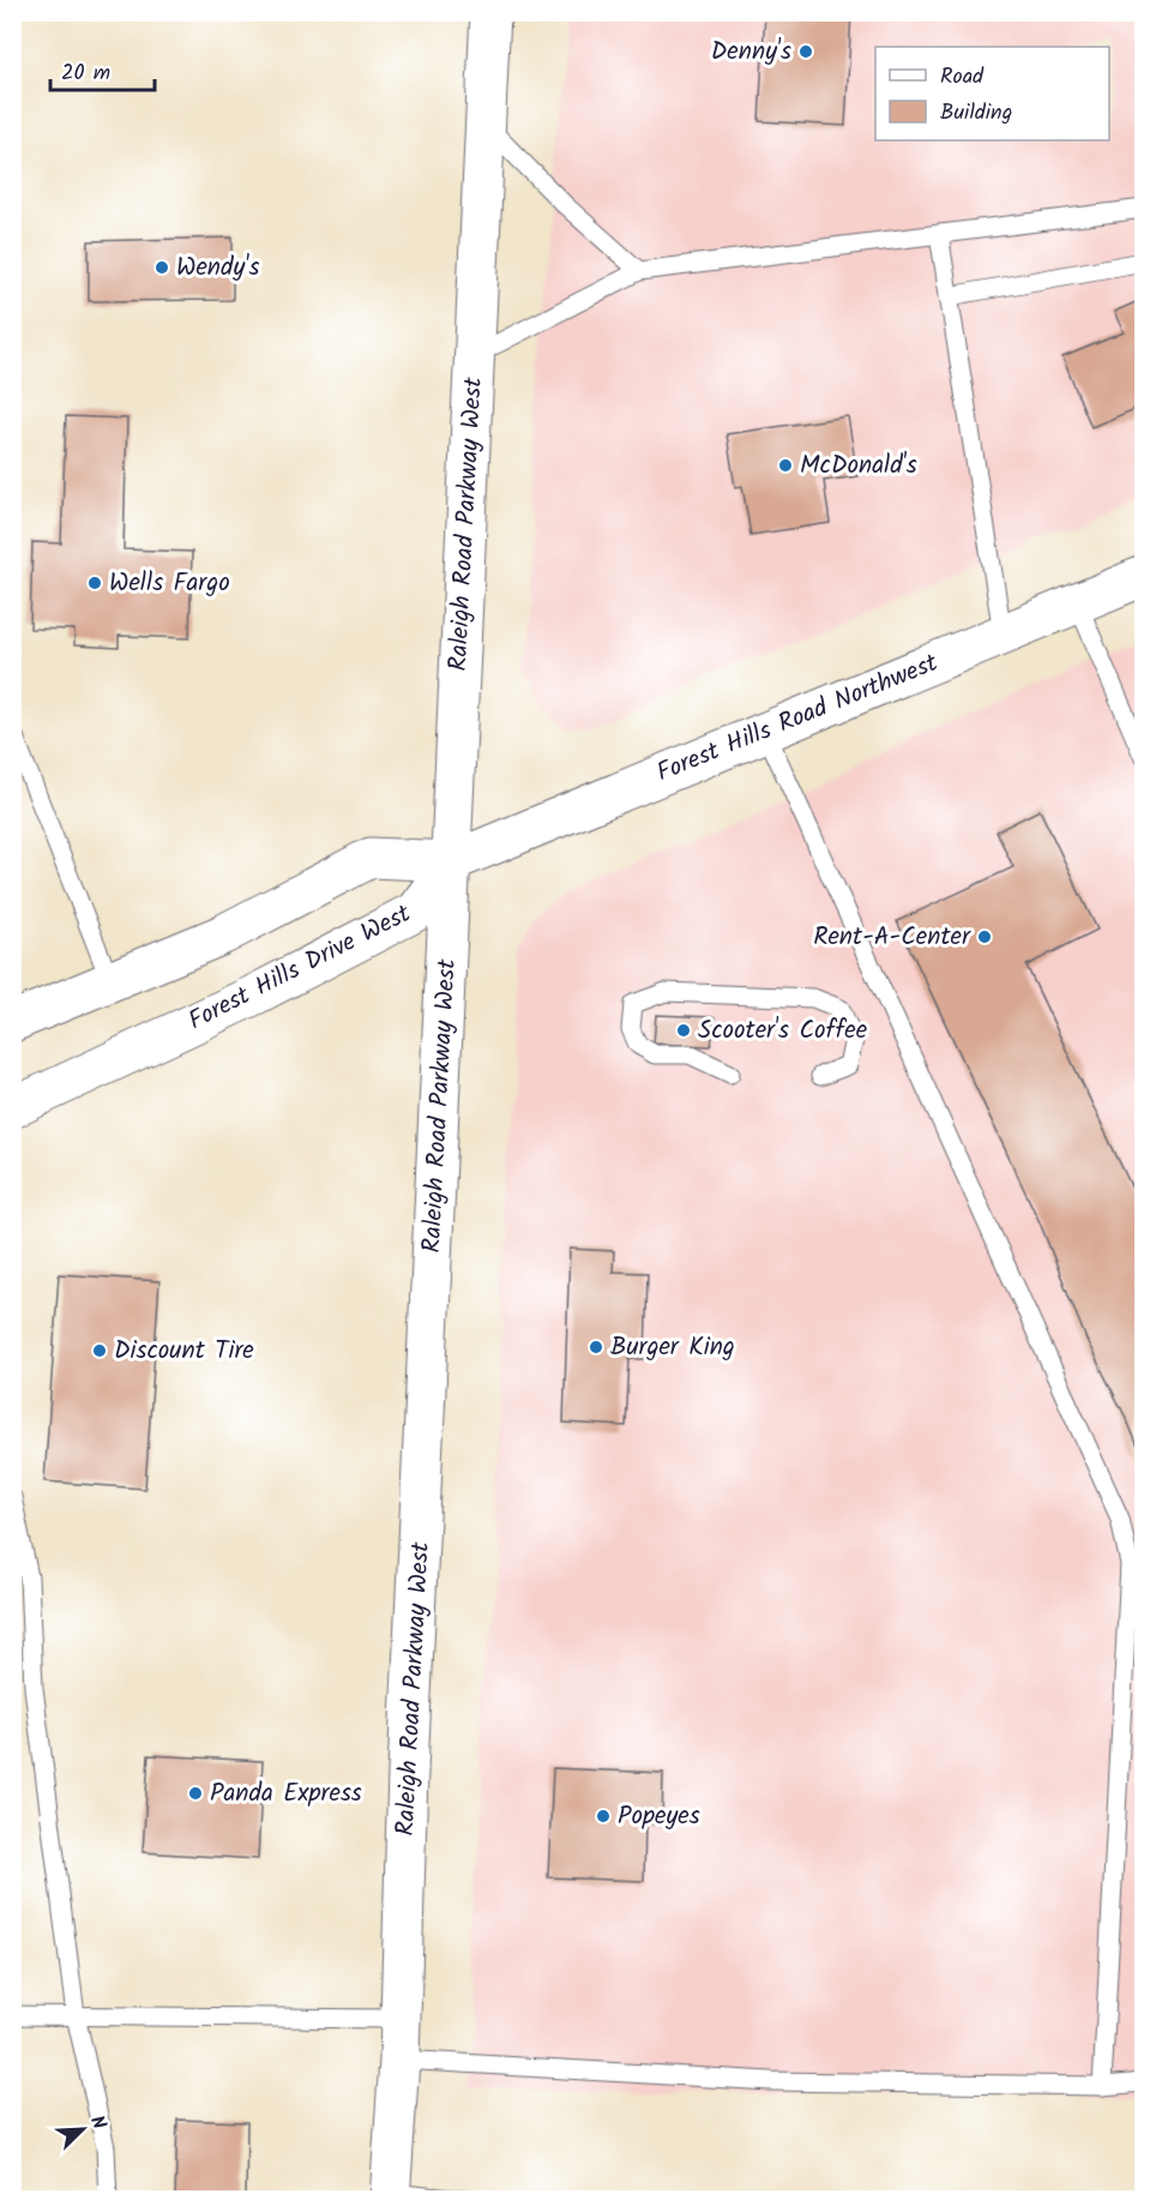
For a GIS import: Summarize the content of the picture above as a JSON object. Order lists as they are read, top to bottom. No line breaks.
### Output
{"streets":{"main road":["Raleigh Road Parkway West","Forest Hills Road Northwest","Forest Hills Drive West"]},"crossings":[["Raleigh Road Parkway West","Forest Hills Road Northwest"],["Raleigh Road Parkway West","Forest Hills Drive West"],["Forest Hills Road Northwest","Forest Hills Drive West"]],"places":["Denny's","Wendy's","McDonald's","Wells Fargo","Rent-A-Center","Scooter's Coffee","Burger King","Discount Tire","Panda Express","Popeyes"],"legend":["Road","Building"],"scale_bar":"20 m","north":"top right"}
